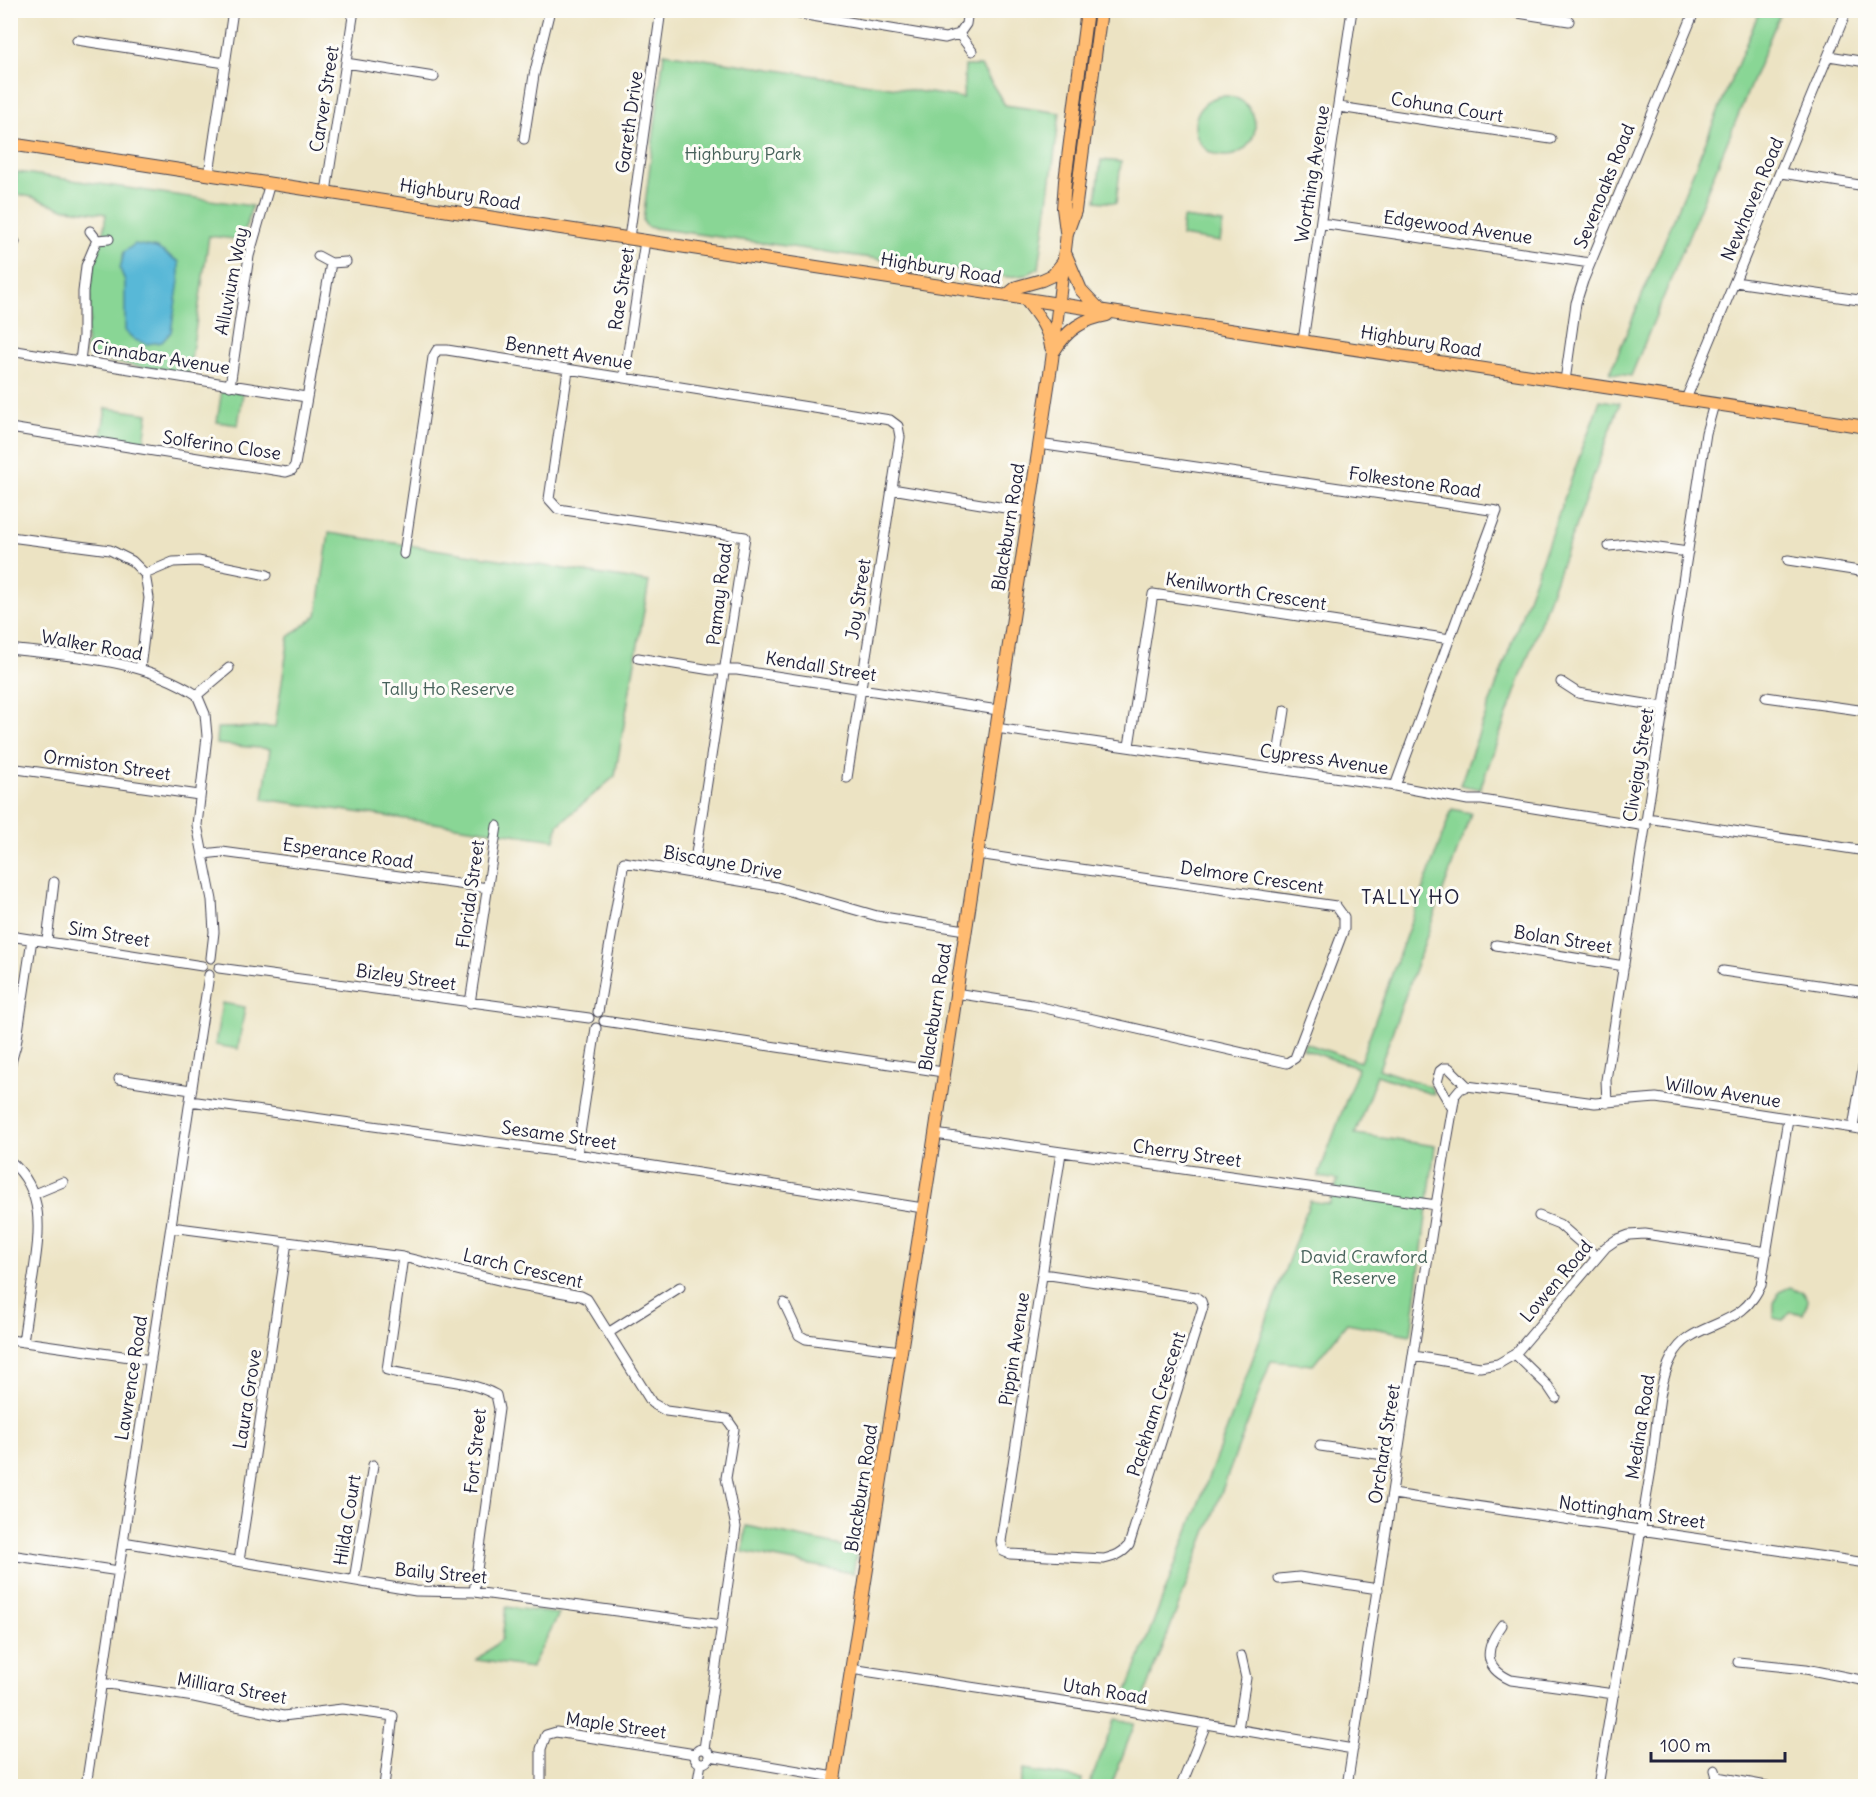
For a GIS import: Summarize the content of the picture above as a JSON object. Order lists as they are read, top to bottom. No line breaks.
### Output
{"streets":{"main road":["Highbury Road","Blackburn Road"],"street":["Carver Street","Cohuna Court","Gareth Drive","Worthing Avenue","Sevenoaks Road","Newhaven Road","Edgewood Avenue","Alluvium Way","Rae Street","Bennett Avenue","Cinnabar Avenue","Solferino Close","Folkestone Road","Kenilworth Crescent","Pamay Road","Joy Street","Walker Road","Kendall Street","Cypress Avenue","Ormiston Street","Clivejay Street","Esperance Road","Biscayne Drive","Delmore Crescent","Florida Street","Sim Street","Bolan Street","Bizley Street","Willow Avenue","Sesame Street","Cherry Street","Larch Crescent","Lowen Road","Pippin Avenue","Lawrence Road","Laura Grove","Packham Crescent","Medina Road","Orchard Street","Fort Street","Nottingham Street","Hilda Court","Baily Street","Milliara Street","Utah Road","Maple Street"]},"crossings":[["Carver Street","Highbury Road"],["Cohuna Court","Worthing Avenue"],["Gareth Drive","Highbury Road"],["Worthing Avenue","Highbury Road"],["Worthing Avenue","Edgewood Avenue"],["Sevenoaks Road","Highbury Road"],["Sevenoaks Road","Edgewood Avenue"],["Highbury Road","Newhaven Road"],["Highbury Road","Alluvium Way"],["Highbury Road","Rae Street"],["Highbury Road","Blackburn Road"],["Highbury Road","Clivejay Street"],["Alluvium Way","Cinnabar Avenue"],["Rae Street","Bennett Avenue"],["Bennett Avenue","Pamay Road"],["Bennett Avenue","Joy Street"],["Cinnabar Avenue","Solferino Close"],["Folkestone Road","Blackburn Road"],["Folkestone Road","Kenilworth Crescent"],["Folkestone Road","Cypress Avenue"],["Blackburn Road","Kendall Street"],["Blackburn Road","Cypress Avenue"],["Blackburn Road","Biscayne Drive"],["Blackburn Road","Delmore Crescent"],["Blackburn Road","Sesame Street"],["Blackburn Road","Cherry Street"],["Blackburn Road","Utah Road"],["Blackburn Road","Maple Street"],["Kenilworth Crescent","Cypress Avenue"],["Pamay Road","Kendall Street"],["Pamay Road","Biscayne Drive"],["Joy Street","Kendall Street"],["Cypress Avenue","Clivejay Street"],["Clivejay Street","Bolan Street"],["Clivejay Street","Willow Avenue"],["Esperance Road","Florida Street"],["Biscayne Drive","Bizley Street"],["Florida Street","Bizley Street"],["Sim Street","Bizley Street"],["Sim Street","Lawrence Road"],["Bizley Street","Lawrence Road"],["Willow Avenue","Medina Road"],["Sesame Street","Lawrence Road"],["Cherry Street","Pippin Avenue"],["Cherry Street","Orchard Street"],["Larch Crescent","Lawrence Road"],["Larch Crescent","Laura Grove"],["Larch Crescent","Fort Street"],["Larch Crescent","Baily Street"],["Larch Crescent","Maple Street"],["Lowen Road","Medina Road"],["Lowen Road","Orchard Street"],["Pippin Avenue","Packham Crescent"],["Lawrence Road","Baily Street"],["Lawrence Road","Milliara Street"],["Laura Grove","Baily Street"],["Medina Road","Nottingham Street"],["Orchard Street","Nottingham Street"],["Orchard Street","Utah Road"],["Fort Street","Baily Street"],["Hilda Court","Baily Street"]],"districts":["TALLY HO"],"parks":["Highbury Park","Tally Ho Reserve","David Crawford Reserve"],"scale_bar":"100 m"}
